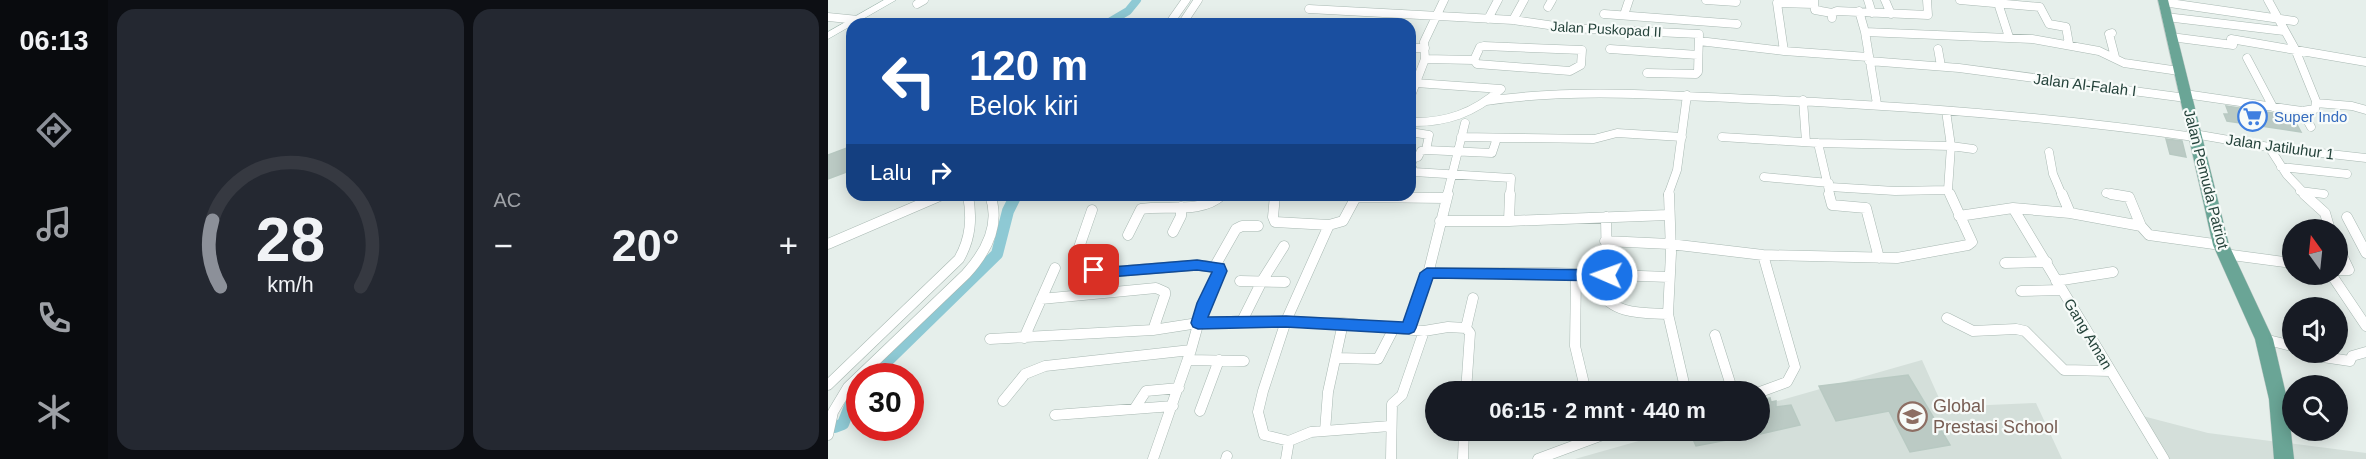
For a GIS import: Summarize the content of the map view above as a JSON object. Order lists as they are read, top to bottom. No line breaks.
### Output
{"streets":{"main road":["Jalan Pemuda Patriot"],"street":["Jalan Puskopad II","Jalan Al-Falah I","Jalan Jatiluhur 1","Gang Aman"]},"crossings":[["Jalan Puskopad II","Jalan Al-Falah I"],["Jalan Al-Falah I","Jalan Pemuda Patriot"],["Jalan Jatiluhur 1","Jalan Pemuda Patriot"]],"places":{"supermarket":["Super Indo"],"school or university":["Global Prestasi School"]},"north":"top","page":{"tabs":"06:13","tile":"AC","turn":["120 m","Belok kiri"],"then":"Lalu","heat":["−","20°","+"],"limit":"30","trip":"06:15 · 2 mnt · 440 m","gauge":["28","km/h"]}}
